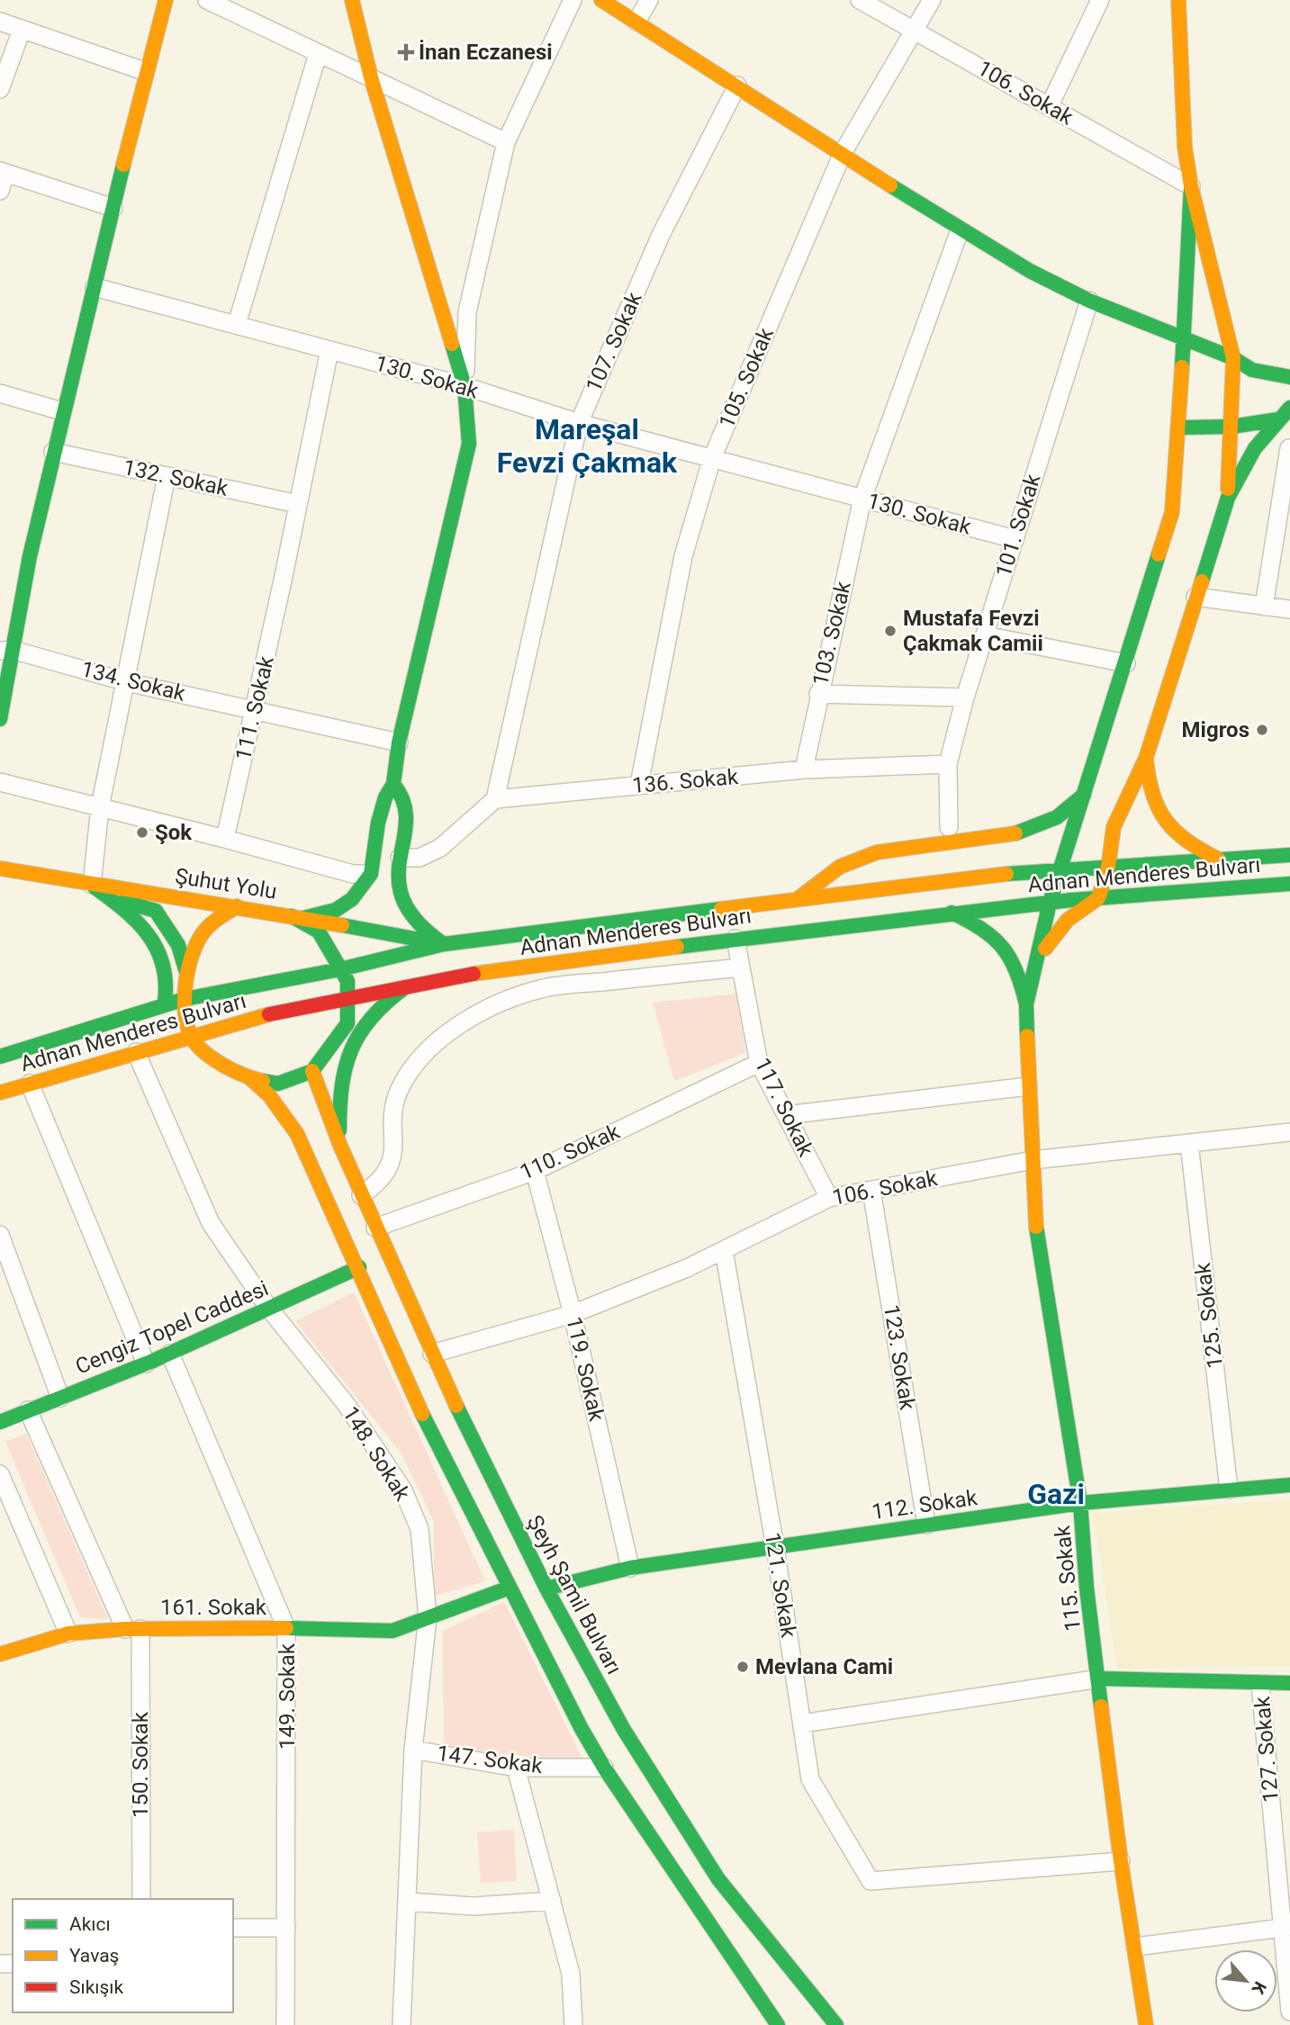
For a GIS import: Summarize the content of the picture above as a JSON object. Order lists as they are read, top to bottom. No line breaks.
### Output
{"streets":{"main road":["Adnan Menderes Bulvarı","Şuhut Yolu","Cengiz Topel Caddesi","112. Sokak","115. Sokak","Şeyh Şamil Bulvarı","161. Sokak"],"street":["106. Sokak","107. Sokak","130. Sokak","105. Sokak","132. Sokak","101. Sokak","103. Sokak","134. Sokak","111. Sokak","136. Sokak","117. Sokak","110. Sokak","125. Sokak","123. Sokak","119. Sokak","148. Sokak","121. Sokak","149. Sokak","127. Sokak","147. Sokak","150. Sokak"]},"crossings":[["106. Sokak","105. Sokak"],["106. Sokak","117. Sokak"],["106. Sokak","125. Sokak"],["106. Sokak","123. Sokak"],["106. Sokak","119. Sokak"],["106. Sokak","115. Sokak"],["106. Sokak","121. Sokak"],["106. Sokak","Şeyh Şamil Bulvarı"],["107. Sokak","130. Sokak"],["107. Sokak","136. Sokak"],["130. Sokak","105. Sokak"],["130. Sokak","101. Sokak"],["130. Sokak","103. Sokak"],["130. Sokak","111. Sokak"],["105. Sokak","136. Sokak"],["132. Sokak","111. Sokak"],["101. Sokak","136. Sokak"],["103. Sokak","136. Sokak"],["134. Sokak","111. Sokak"],["Adnan Menderes Bulvarı","Şuhut Yolu"],["Adnan Menderes Bulvarı","117. Sokak"],["Adnan Menderes Bulvarı","148. Sokak"],["Adnan Menderes Bulvarı","115. Sokak"],["117. Sokak","110. Sokak"],["110. Sokak","119. Sokak"],["110. Sokak","Şeyh Şamil Bulvarı"],["125. Sokak","112. Sokak"],["Cengiz Topel Caddesi","148. Sokak"],["Cengiz Topel Caddesi","149. Sokak"],["123. Sokak","112. Sokak"],["119. Sokak","112. Sokak"],["148. Sokak","161. Sokak"],["148. Sokak","147. Sokak"],["112. Sokak","115. Sokak"],["112. Sokak","121. Sokak"],["112. Sokak","Şeyh Şamil Bulvarı"],["115. Sokak","121. Sokak"],["161. Sokak","149. Sokak"],["161. Sokak","150. Sokak"]],"districts":["Mareşal Fevzi Çakmak","Gazi"],"places":{"health":["İnan Eczanesi"],"other":["Mustafa Fevzi Çakmak Camii","Migros","Şok","Mevlana Cami"]},"legend":["Akıcı","Yavaş","Sıkışık"],"north":"bottom right"}
